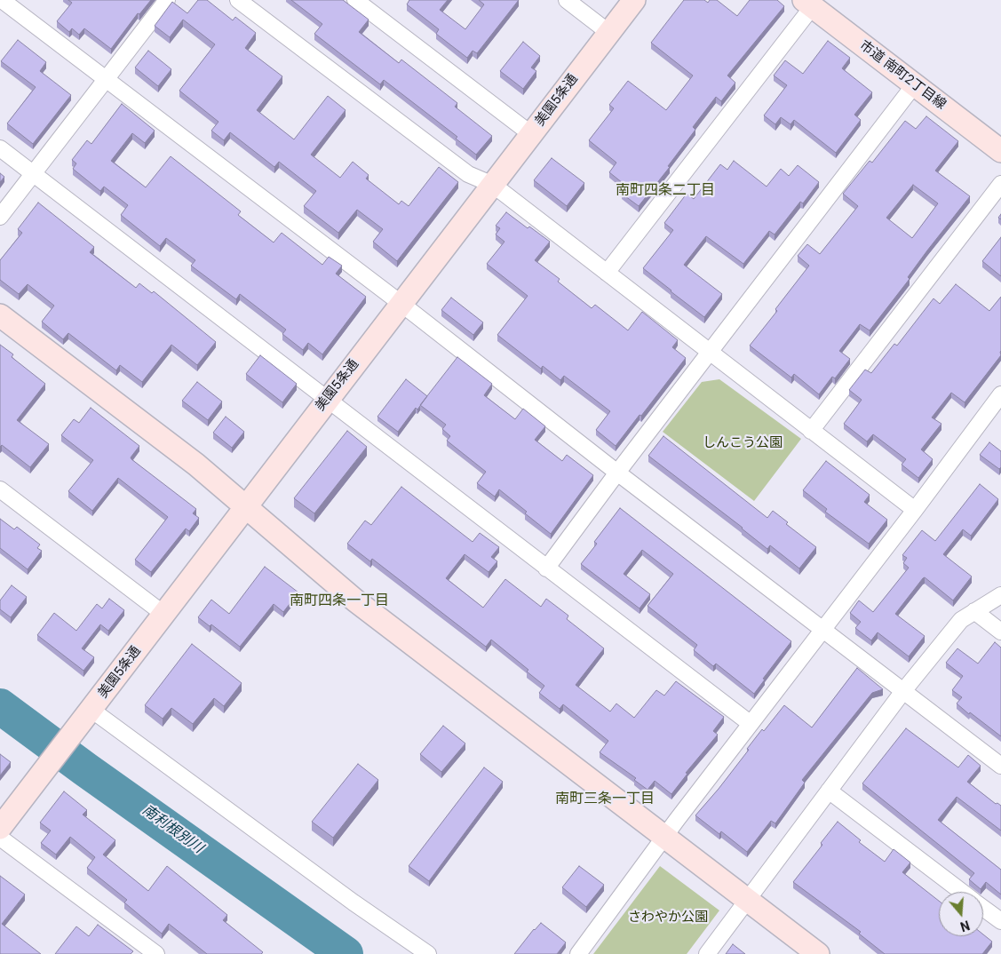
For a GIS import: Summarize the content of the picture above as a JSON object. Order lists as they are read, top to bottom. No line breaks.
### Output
{"streets":{"street":["市道 南町2丁目線","美園5条通"]},"districts":["南町四条二丁目","南町四条一丁目","南町三条一丁目"],"water":["南利根別川"],"parks":["しんこう公園","さわやか公園"],"north":"bottom"}
